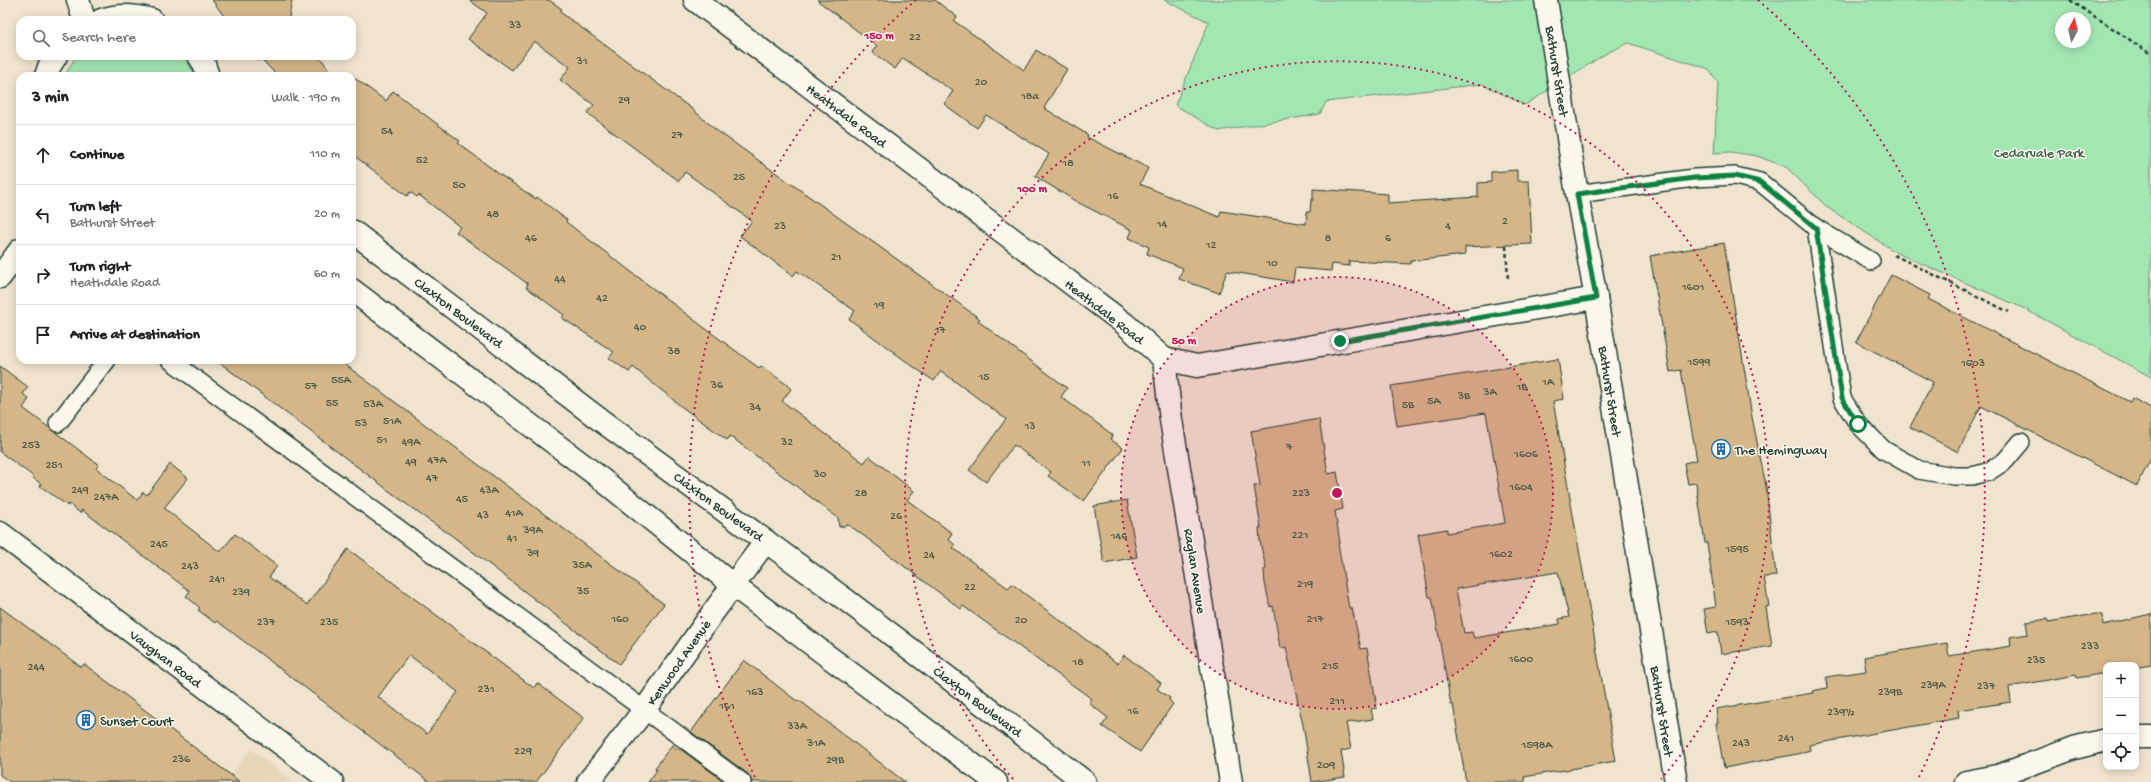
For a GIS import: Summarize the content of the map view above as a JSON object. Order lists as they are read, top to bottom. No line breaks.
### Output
{"streets":{"street":["Bathurst Street","Heathdale Road","Claxton Boulevard","Raglan Avenue","Vaughan Road","Kenwood Avenue"]},"crossings":[["Bathurst Street","Heathdale Road"],["Heathdale Road","Raglan Avenue"],["Claxton Boulevard","Kenwood Avenue"]],"parks":["Cedarvale Park"],"places":{"building":["The Hemingway","Sunset Court"]},"house_numbers":["33","22","31","20","18a","29","54","27","52","18","25","50","16","48","2","14","23","4","46","8","6","12","21","10","44","1601","42","19","40","17","38","1599","1603","15","55A","1A","36","57","1B","3A","3B","5A","55","53A","5B","34","51A","53","13","51","49A","32","253","7","1606","47A","49","11","251","30","47","1604","249","43A","28","223","247A","45","41A","43","26","39A","221","146","41","245","1595","39","1602","24","35A","243","241","219","22","35","239","160","217","20","237","235","1593","233","1600","235","18","215","244","239A","237","231","163","239B","211","161","16","239½","33A","241","31A","243","1598A","229","236","29B","209"],"north":"top","page":{"search":"Search here","heading":["3 min","Walk · 190 m"],"list":[["Continue","110 m"],["Turn left","Bathurst Street","20 m"],["Turn right","Heathdale Road","60 m"],"Arrive at destination"],"map_buttons":["+","−"]},"rings":["150 m","100 m","50 m"]}
